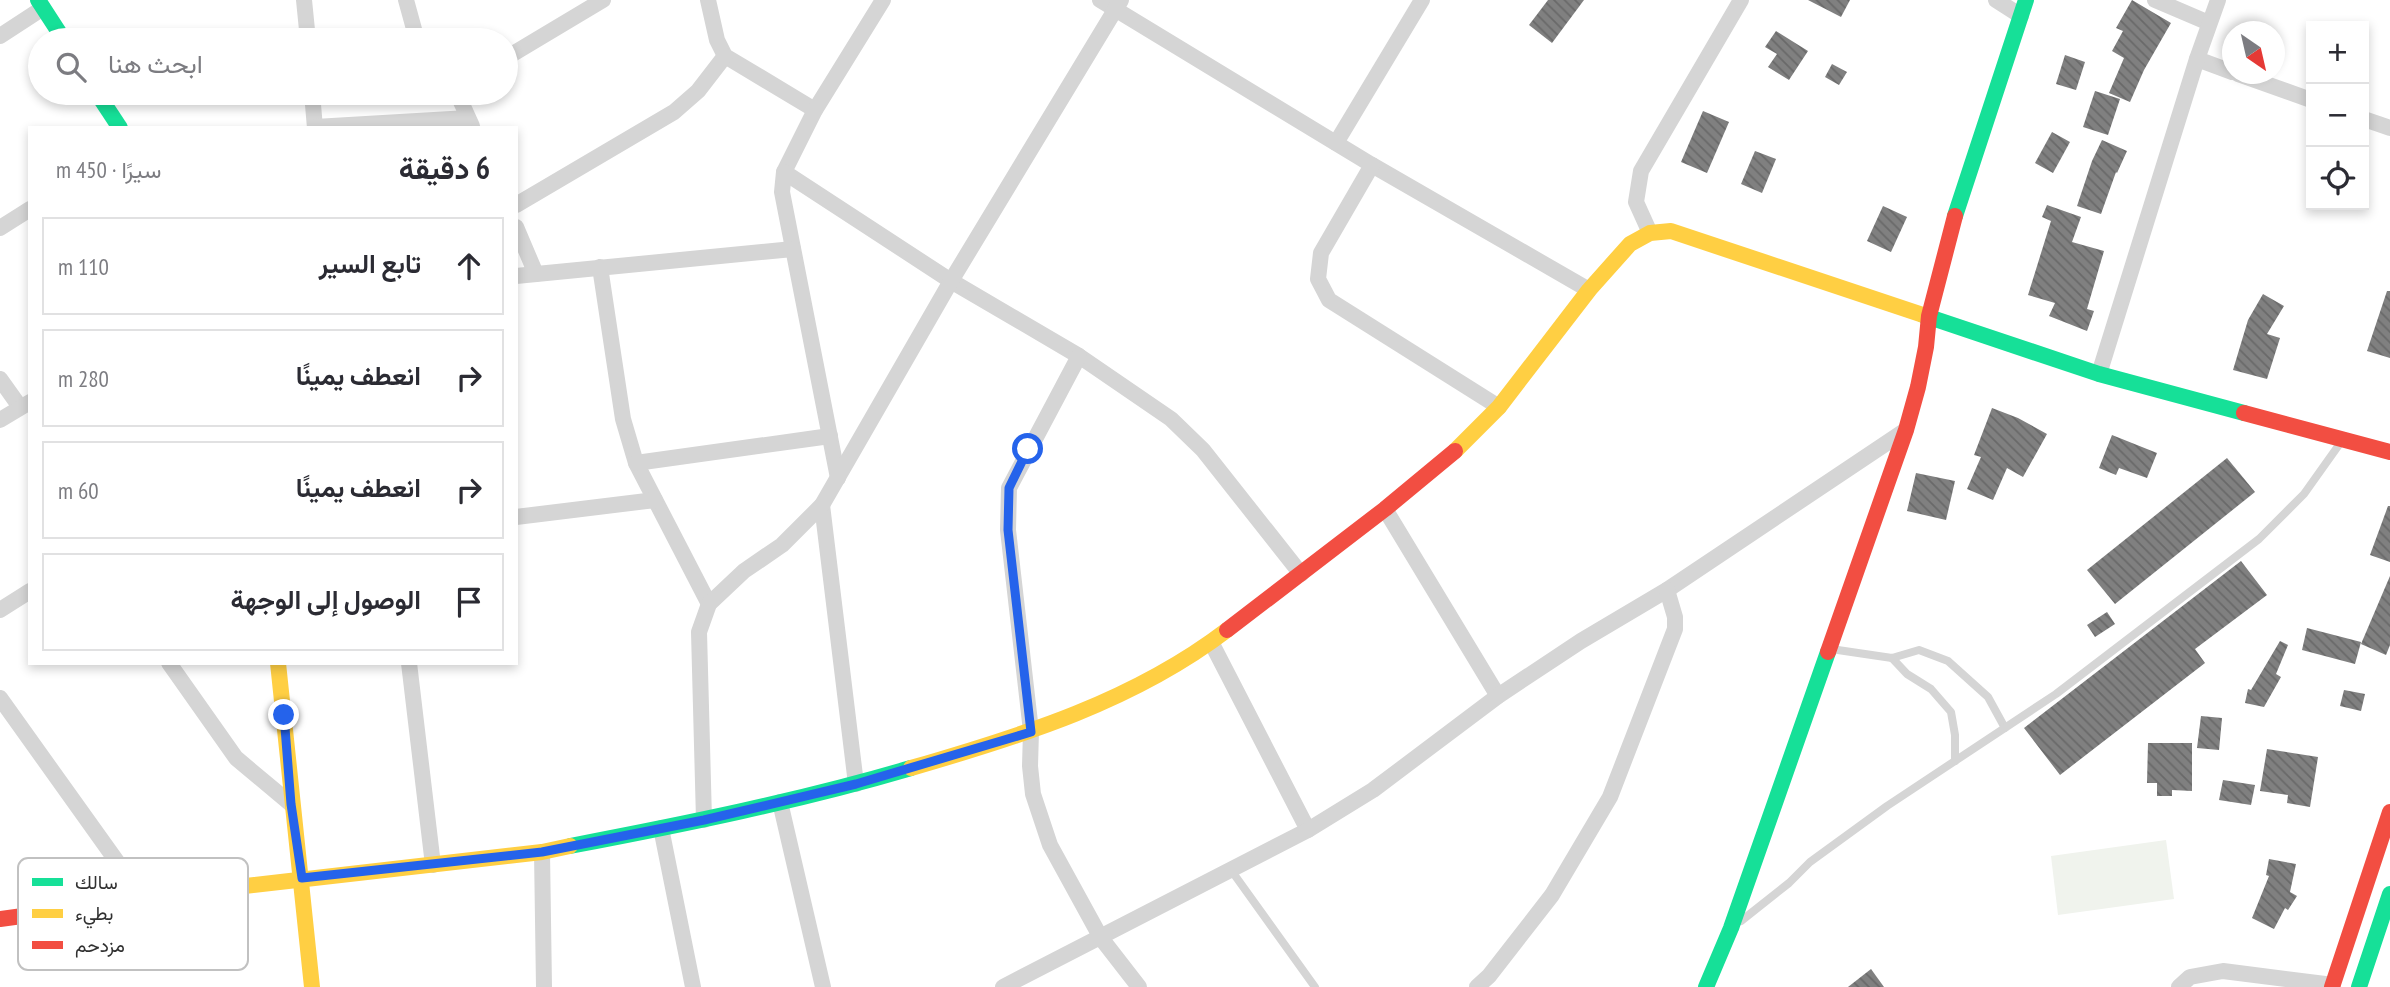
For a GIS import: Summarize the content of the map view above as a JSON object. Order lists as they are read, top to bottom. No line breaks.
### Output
{"legend":["سالك","بطيء","مزدحم"],"north":"bottom right","page":{"map_buttons":["+","−"],"search":"ابحث هنا","heading":["6 دقيقة","سيرًا · 450 m"],"list":[["تابع السير","110 m"],["انعطف يمينًا","280 m"],["انعطف يمينًا","60 m"],"الوصول إلى الوجهة"]}}
